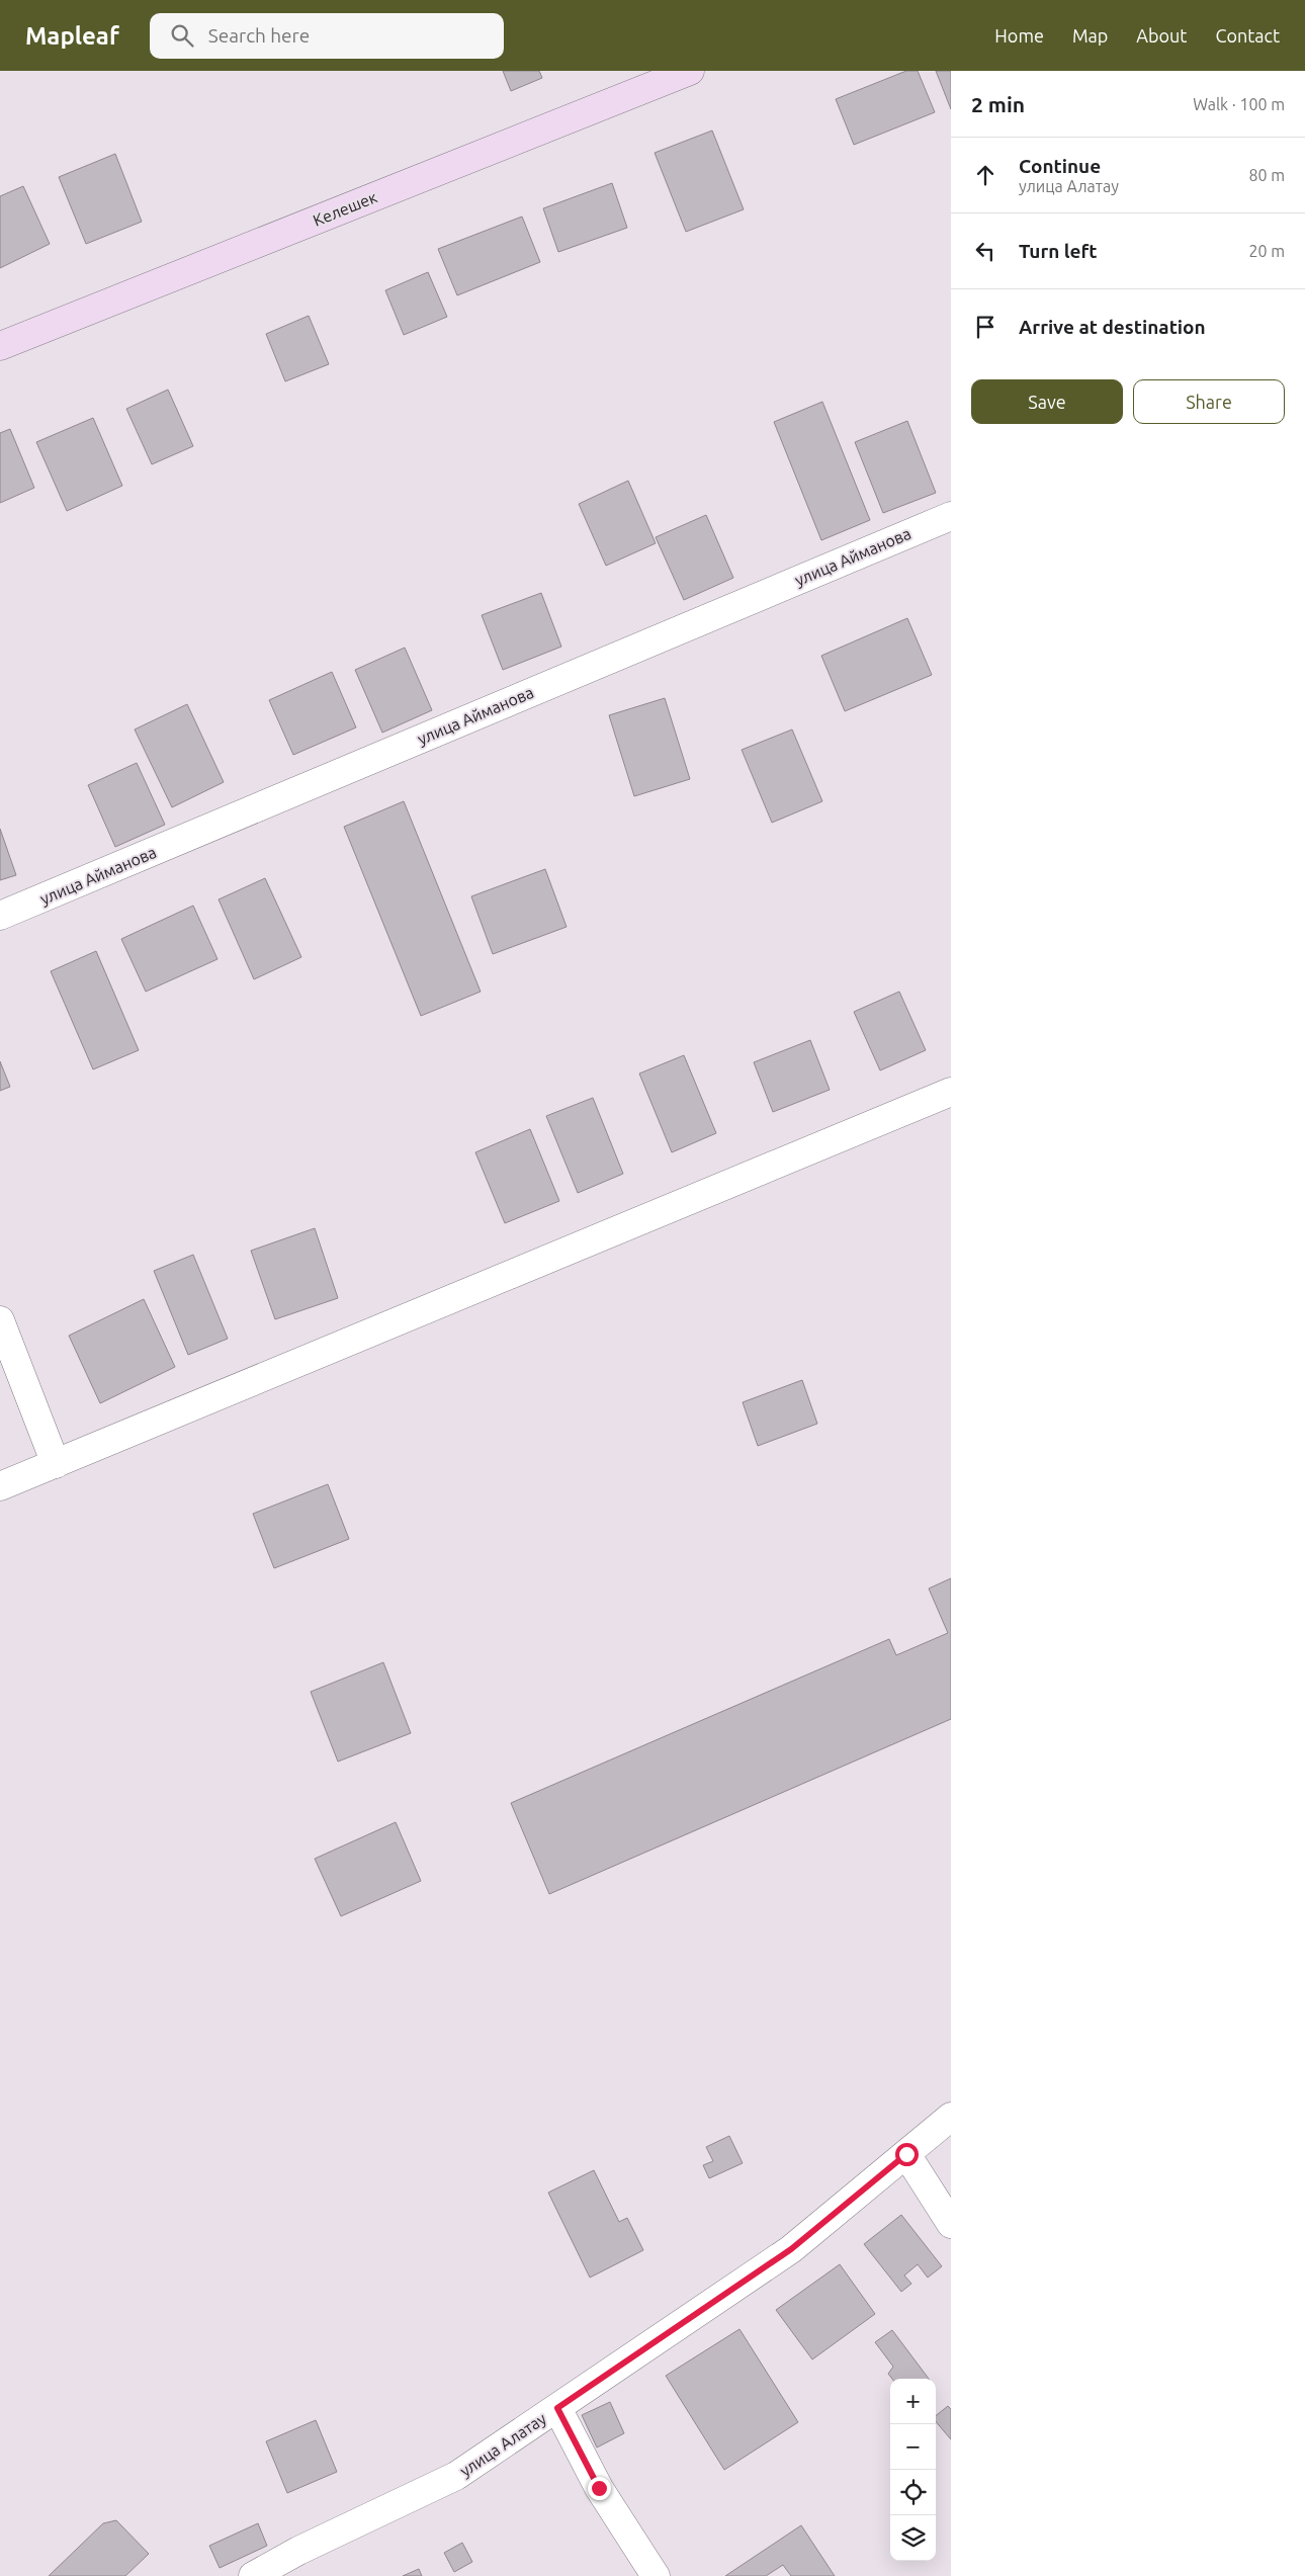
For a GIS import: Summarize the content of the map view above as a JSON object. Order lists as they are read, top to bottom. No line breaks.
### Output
{"streets":{"street":["Келешек","улица Айманова","улица Алатау"]},"page":{"header":"Mapleaf","search":"Search here","nav":["Home","Map","About","Contact"],"heading":["2 min","Walk · 100 m"],"list":[["Continue","улица Алатау","80 m"],["Turn left","20 m"],"Arrive at destination"],"buttons":["Save","Share"],"map_buttons":["+","−"]}}
